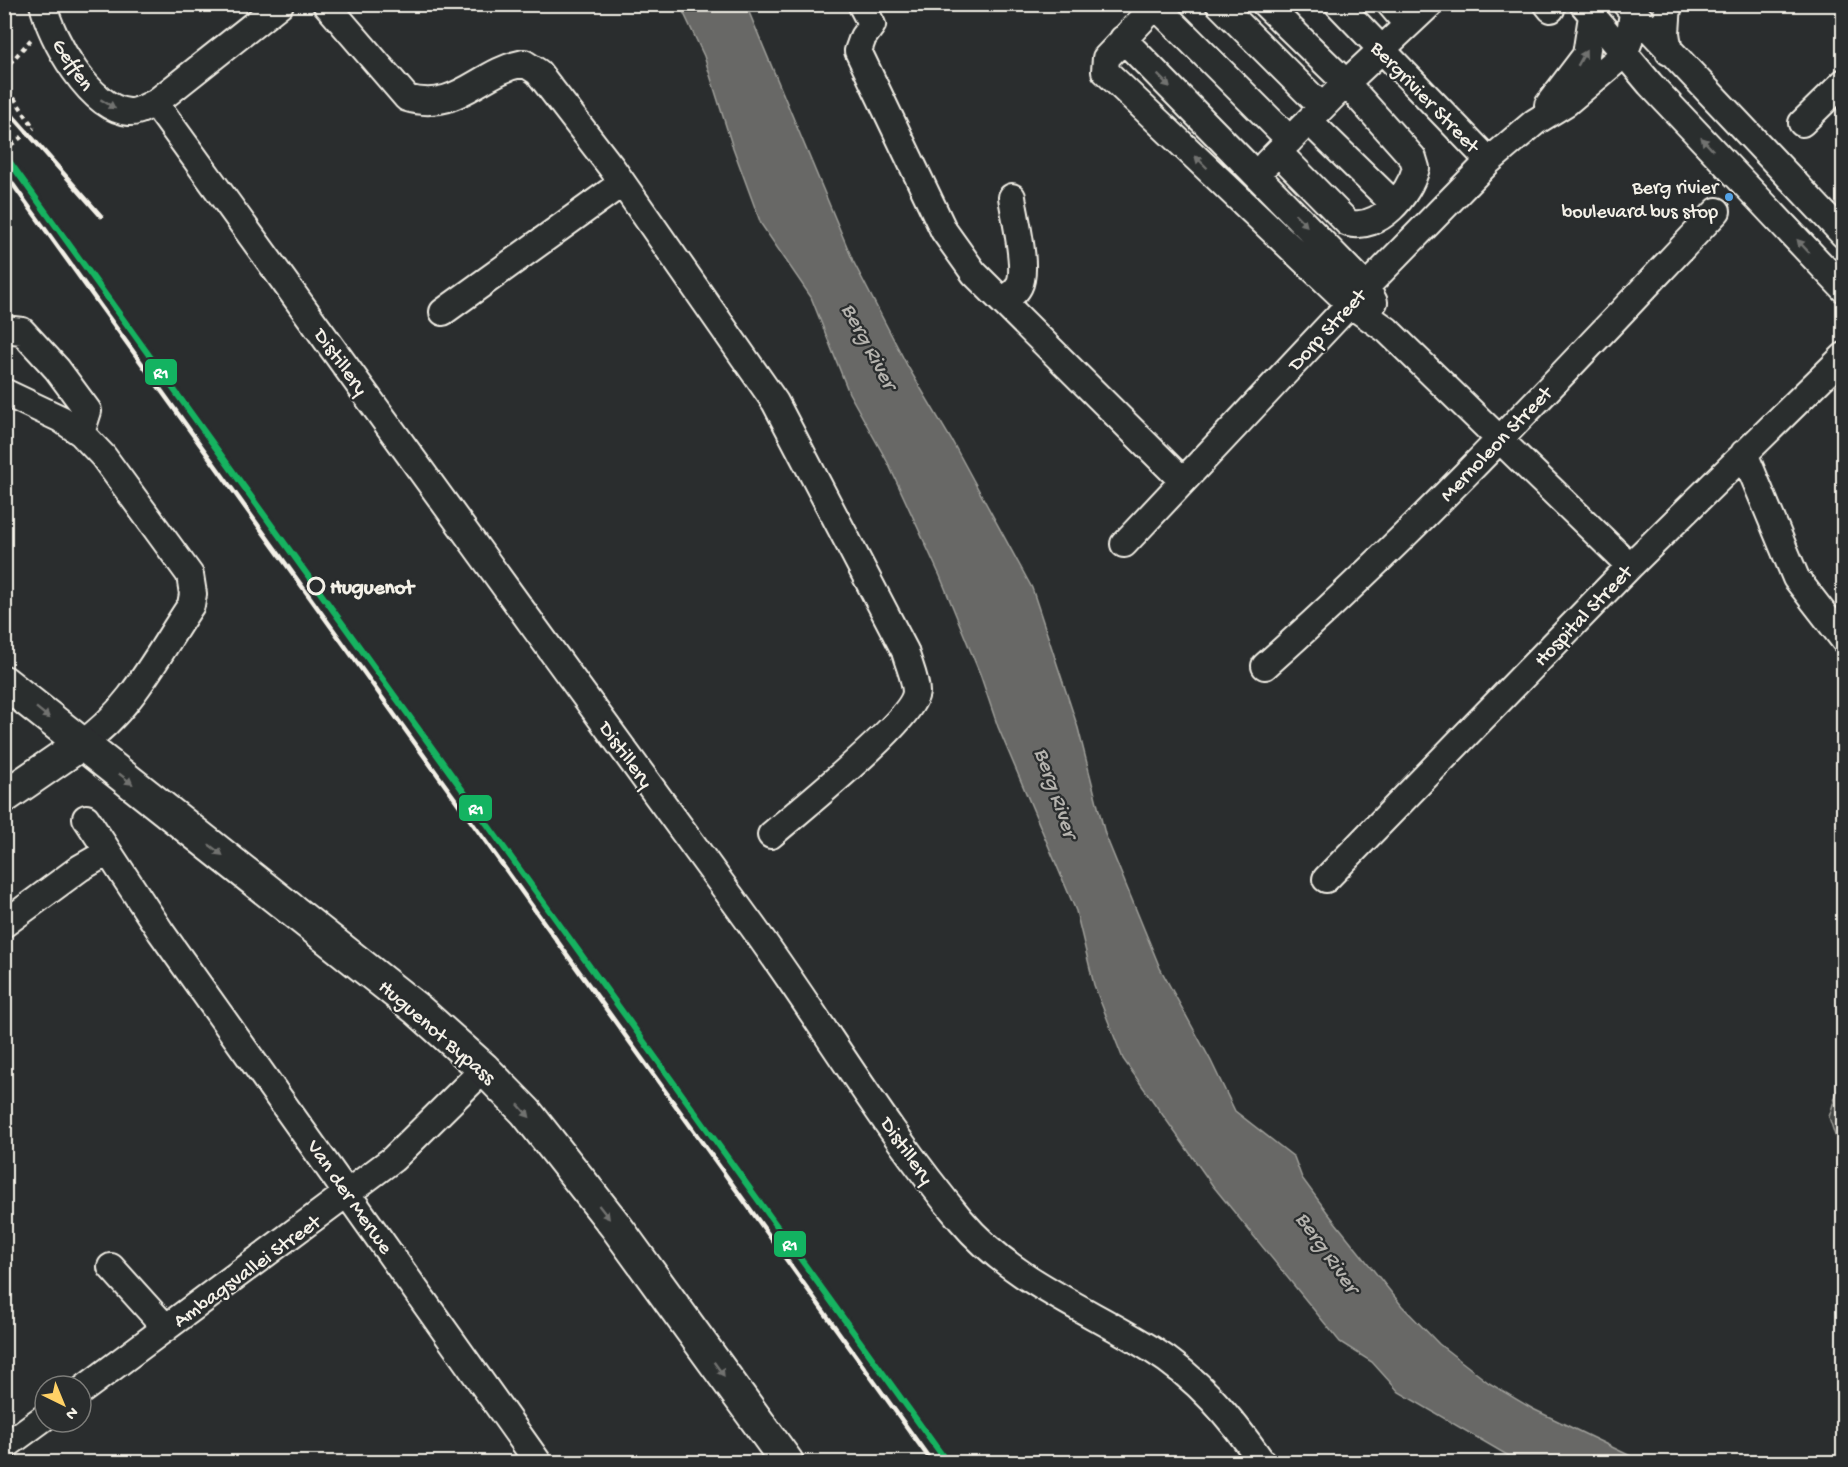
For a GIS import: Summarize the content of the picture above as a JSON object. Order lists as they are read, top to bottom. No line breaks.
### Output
{"streets":{"main road":["Huguenot Bypass"],"street":["Geffen","Bergrivier Street","Dorp Street","Distillery","Mernoleon Street","Hospital Street","Van der Merwe","Ambagsvallei Street"]},"crossings":[["Geffen","Distillery"],["Bergrivier Street","Dorp Street"],["Huguenot Bypass","Ambagsvallei Street"],["Van der Merwe","Ambagsvallei Street"]],"one_way":["Geffen","Huguenot Bypass"],"water":["Berg River"],"places":["Berg rivier boulevard bus stop","Huguenot"],"lines":["transit line R1"],"north":"bottom right"}
